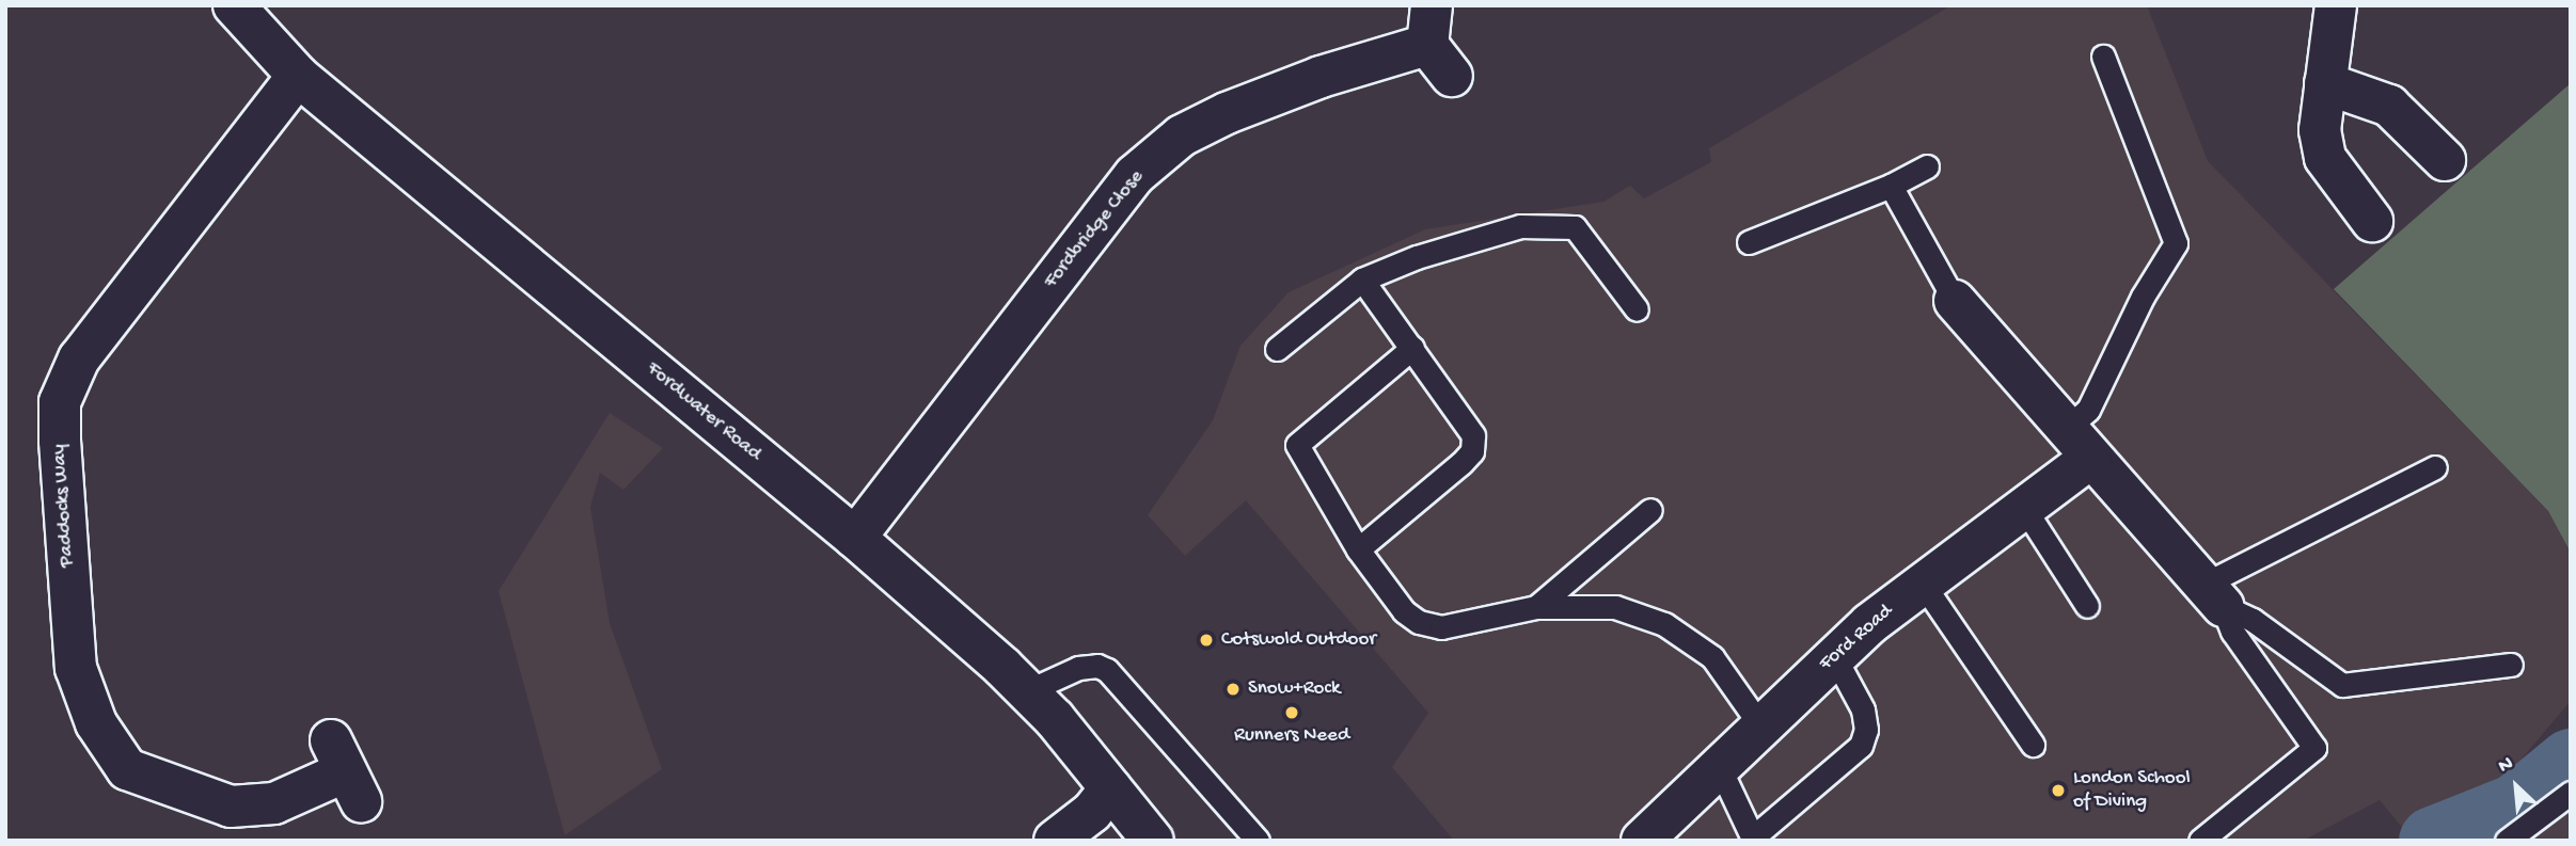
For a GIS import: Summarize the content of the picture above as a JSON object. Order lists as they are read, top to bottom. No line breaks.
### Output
{"streets":{"street":["Fordbridge Close","Fordwater Road","Paddocks Way","Ford Road"]},"crossings":[["Fordbridge Close","Fordwater Road"],["Fordwater Road","Paddocks Way"]],"places":["Cotswold Outdoor","Snow+Rock","Runners Need","London School of Diving"],"north":"top left"}
